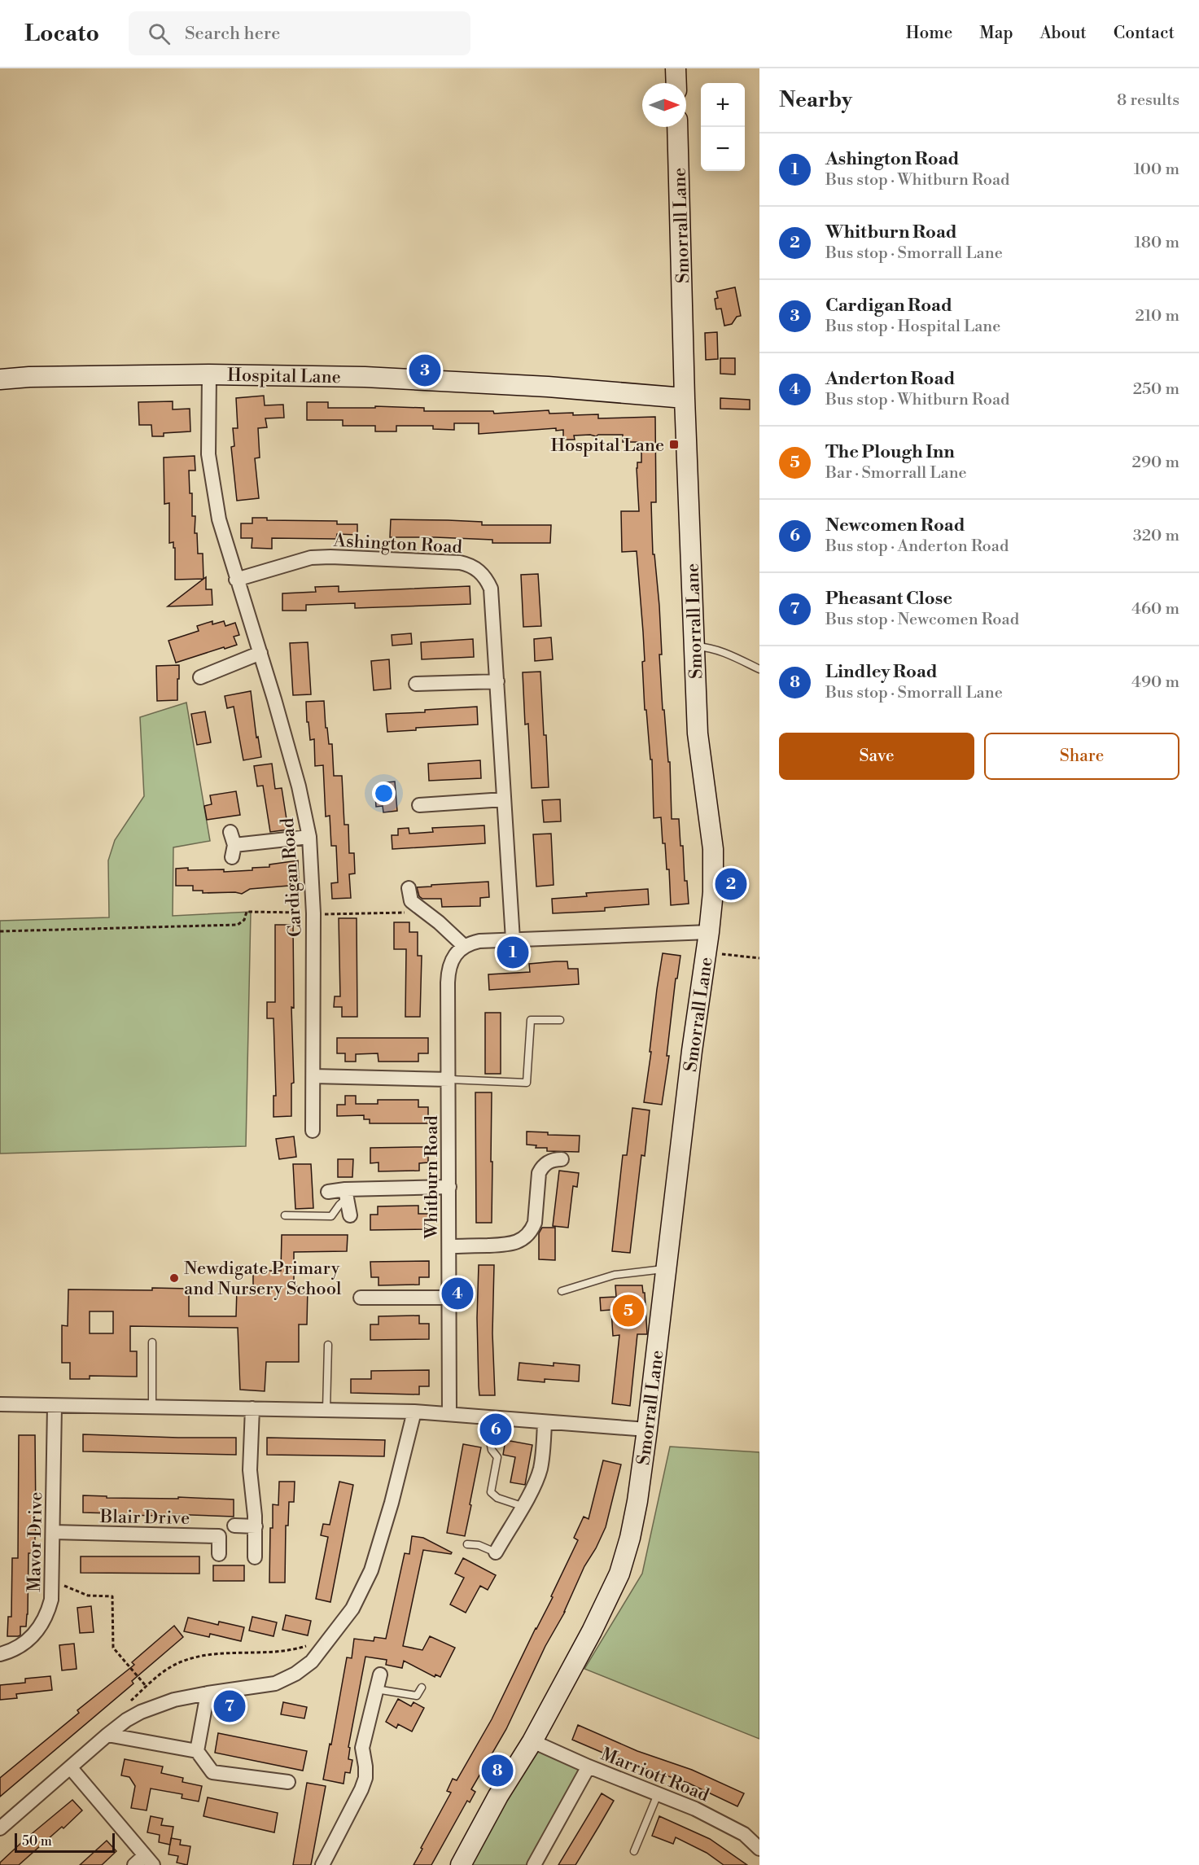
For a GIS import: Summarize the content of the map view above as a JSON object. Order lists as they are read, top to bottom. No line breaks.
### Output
{"streets":{"street":["Smorrall Lane","Hospital Lane","Ashington Road","Cardigan Road","Whitburn Road","Blair Drive","Mavor Drive","Marriott Road"]},"crossings":[["Smorrall Lane","Hospital Lane"],["Smorrall Lane","Marriott Road"],["Hospital Lane","Cardigan Road"],["Ashington Road","Cardigan Road"],["Blair Drive","Mavor Drive"]],"places":{"transit":["Hospital Lane"],"other":["Newdigate Primary and Nursery School"]},"scale_bar":"50 m","north":"right","page":{"header":"Locato","search":"Search here","nav":["Home","Map","About","Contact"],"heading":["Nearby","8 results"],"map_buttons":["+","−"],"list":[{"mark":"1","name":"Ashington Road","note":"Bus stop · Whitburn Road","value":"100 m"},{"mark":"2","name":"Whitburn Road","note":"Bus stop · Smorrall Lane","value":"180 m"},{"mark":"3","name":"Cardigan Road","note":"Bus stop · Hospital Lane","value":"210 m"},{"mark":"4","name":"Anderton Road","note":"Bus stop · Whitburn Road","value":"250 m"},{"mark":"5","name":"The Plough Inn","note":"Bar · Smorrall Lane","value":"290 m"},{"mark":"6","name":"Newcomen Road","note":"Bus stop · Anderton Road","value":"320 m"},{"mark":"7","name":"Pheasant Close","note":"Bus stop · Newcomen Road","value":"460 m"},{"mark":"8","name":"Lindley Road","note":"Bus stop · Smorrall Lane","value":"490 m"}],"pins":["3","2","1","4","5","6","7","8"],"buttons":["Save","Share"],"scale":"50 m"}}
